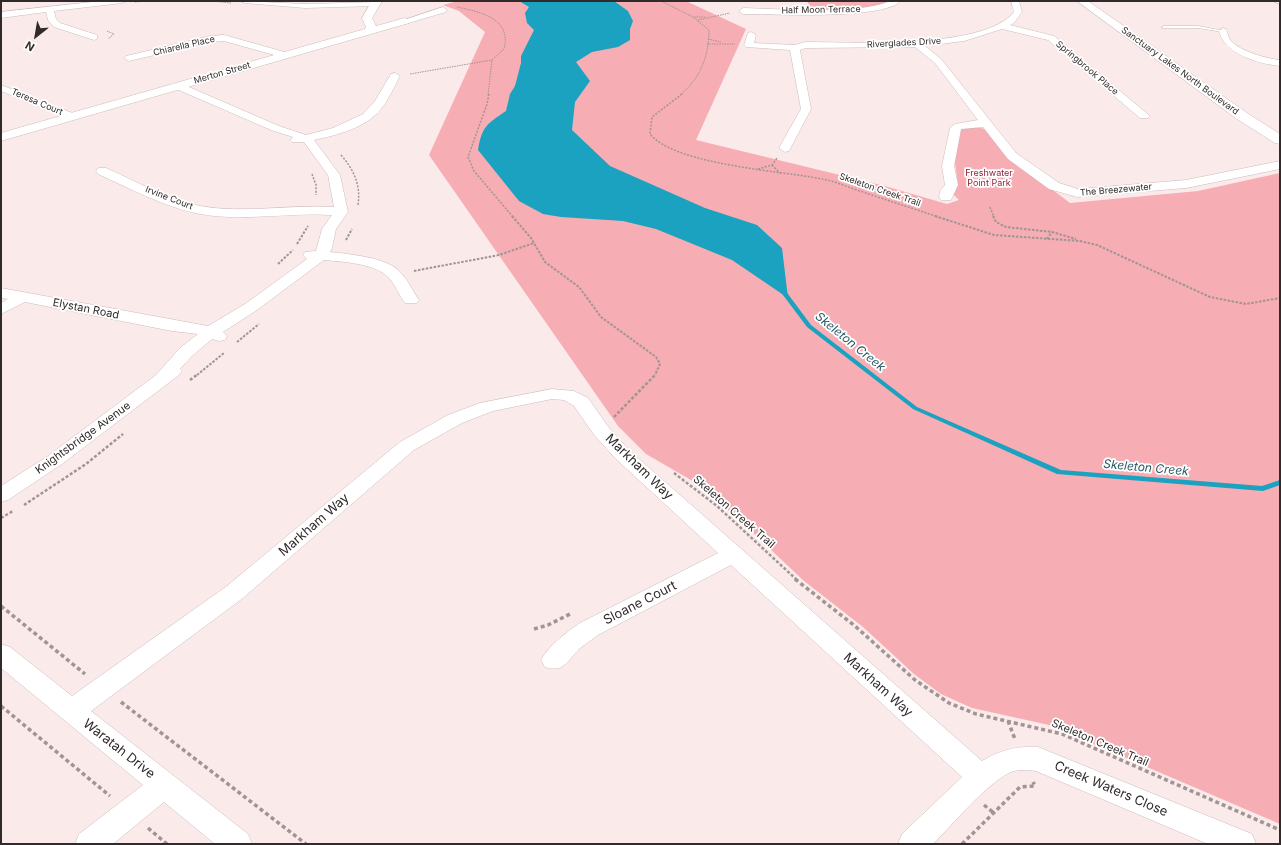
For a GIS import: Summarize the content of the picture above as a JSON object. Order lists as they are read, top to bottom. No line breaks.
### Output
{"streets":{"street":["Half Moon Terrace","Riverglades Drive","Chiarella Place","Springbrook Place","Sanctuary Lakes North Boulevard","Merton Street","Teresa Court","The Breezewater","Irvine Court","Elystan Road","Knightsbridge Avenue","Markham Way","Sloane Court","Waratah Drive","Creek Waters Close"],"path":["Skeleton Creek Trail"]},"crossings":[["Riverglades Drive","Springbrook Place"],["Riverglades Drive","The Breezewater"],["Chiarella Place","Merton Street"],["Merton Street","Teresa Court"],["Elystan Road","Knightsbridge Avenue"],["Markham Way","Sloane Court"],["Markham Way","Waratah Drive"],["Markham Way","Creek Waters Close"]],"water":["Skeleton Creek"],"parks":["Freshwater Point Park"],"north":"bottom left"}
